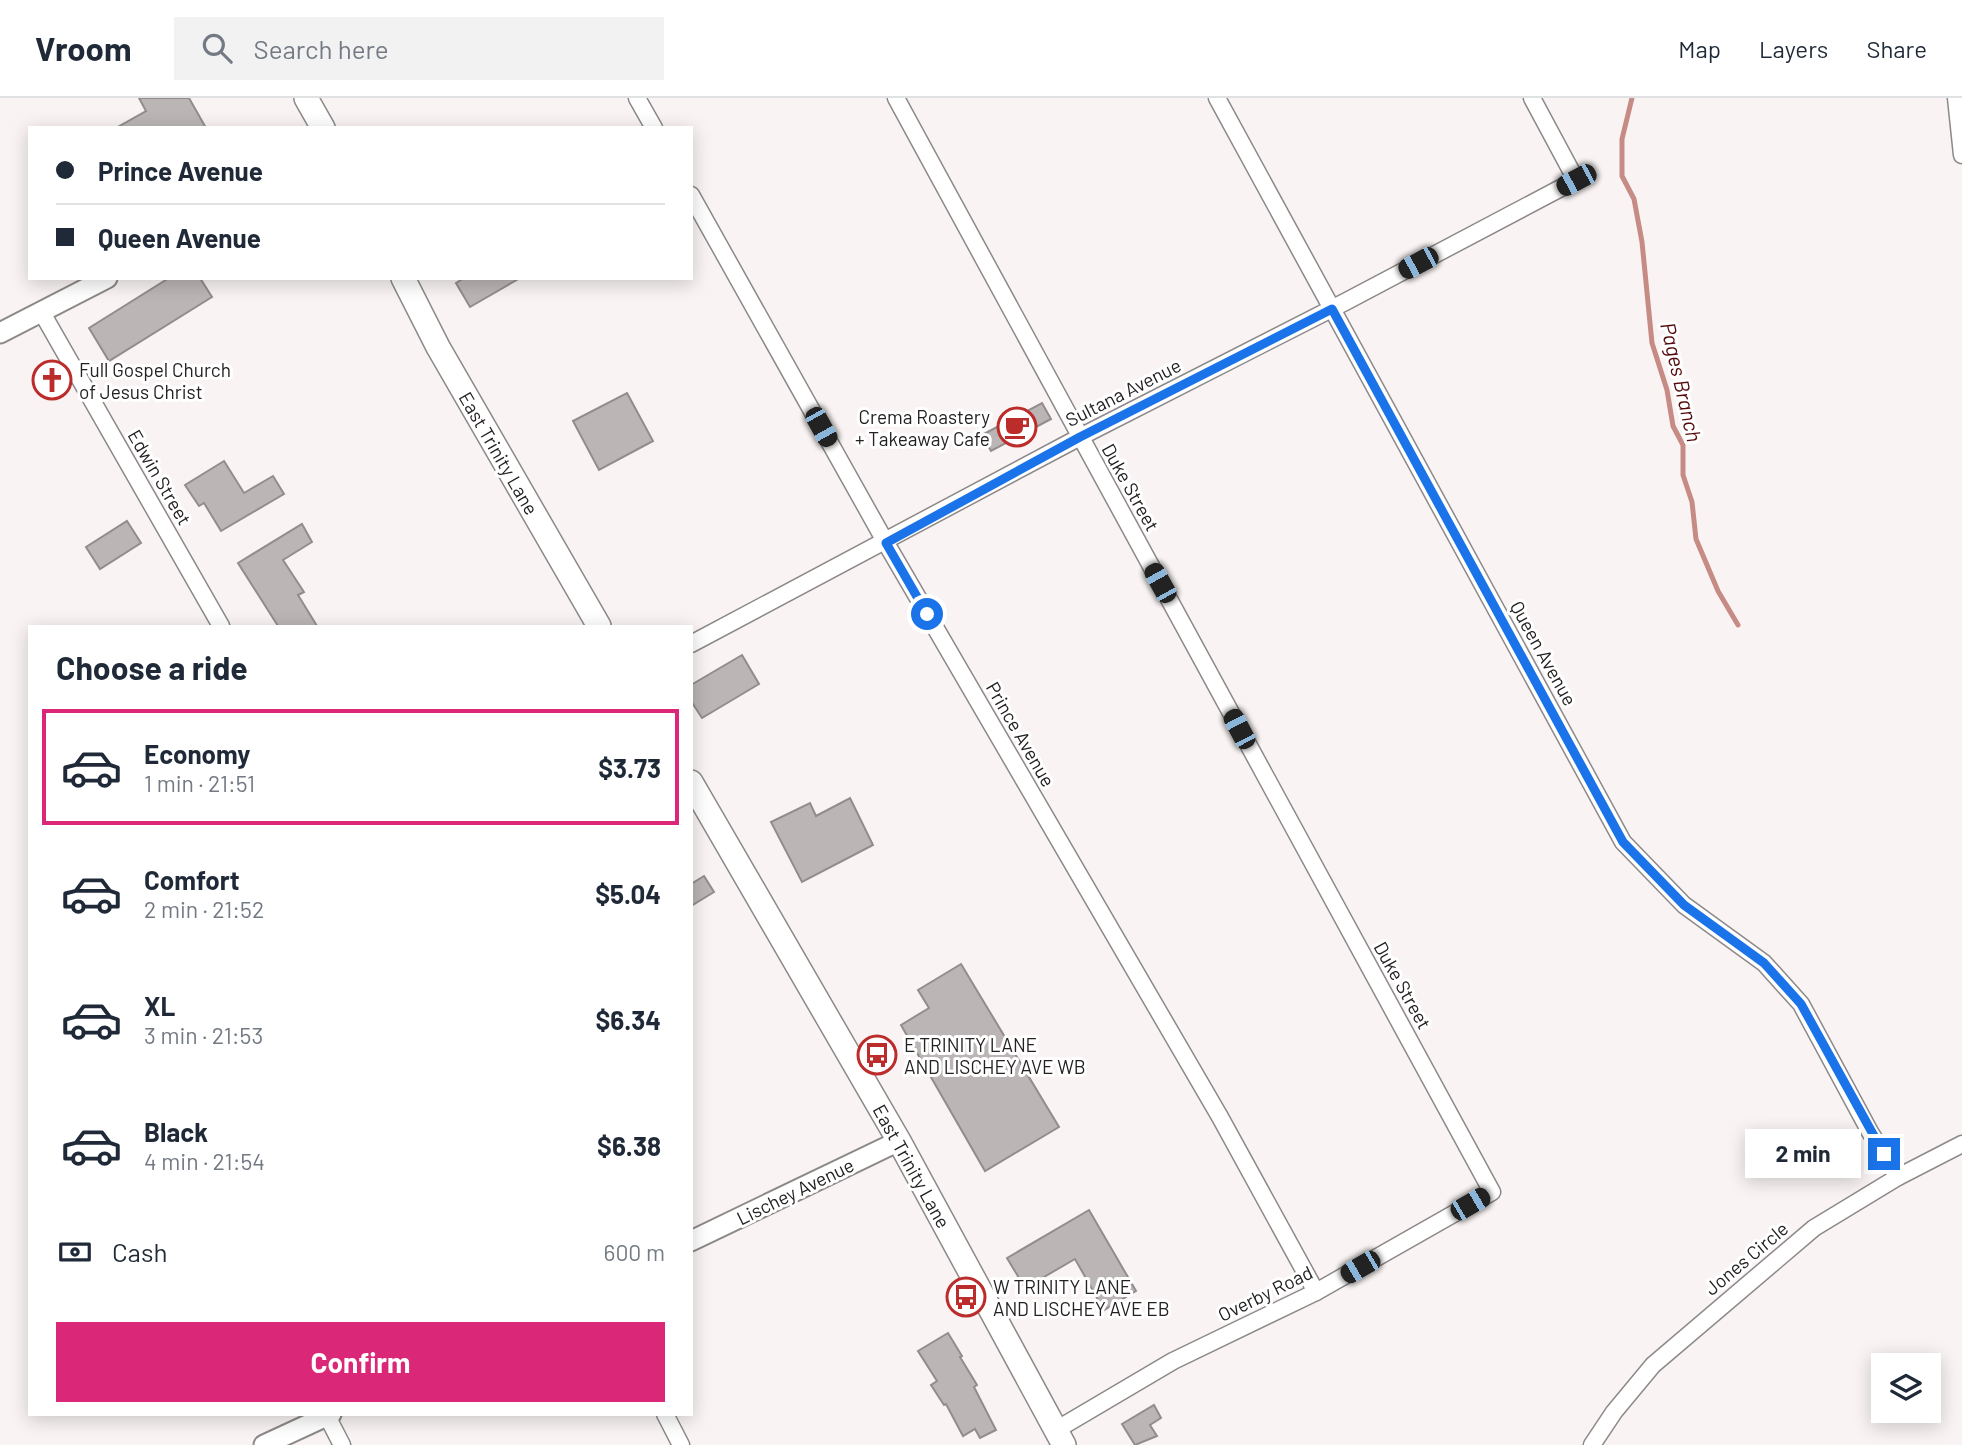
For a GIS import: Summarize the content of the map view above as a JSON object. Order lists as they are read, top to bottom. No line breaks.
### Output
{"streets":{"main road":["East Trinity Lane"],"street":["Sultana Avenue","Edwin Street","Duke Street","Queen Avenue","Prince Avenue","Lischey Avenue","Jones Circle","Overby Road"]},"crossings":[["Sultana Avenue","Duke Street"],["Sultana Avenue","Queen Avenue"],["Sultana Avenue","Prince Avenue"],["East Trinity Lane","Lischey Avenue"],["East Trinity Lane","Overby Road"],["Duke Street","Overby Road"],["Queen Avenue","Jones Circle"],["Prince Avenue","Overby Road"]],"water":["Pages Branch"],"places":{"church":["Full Gospel Church of Jesus Christ"],"cafe":["Crema Roastery + Takeaway Cafe"],"bus stop":["E TRINITY LANE AND LISCHEY AVE WB","W TRINITY LANE AND LISCHEY AVE EB"]},"page":{"header":"Vroom","search":"Search here","nav":["Map","Layers","Share"],"banner":["Prince Avenue","Queen Avenue"],"heading":"Choose a ride","list":[{"name":"Economy","note":"1 min · 21:51","value":"$3.73"},{"name":"Comfort","note":"2 min · 21:52","value":"$5.04"},{"name":"XL","note":"3 min · 21:53","value":"$6.34"},{"name":"Black","note":"4 min · 21:54","value":"$6.38"}],"bubble":"2 min","pay":["Cash","600 m"],"buttons":"Confirm"}}
